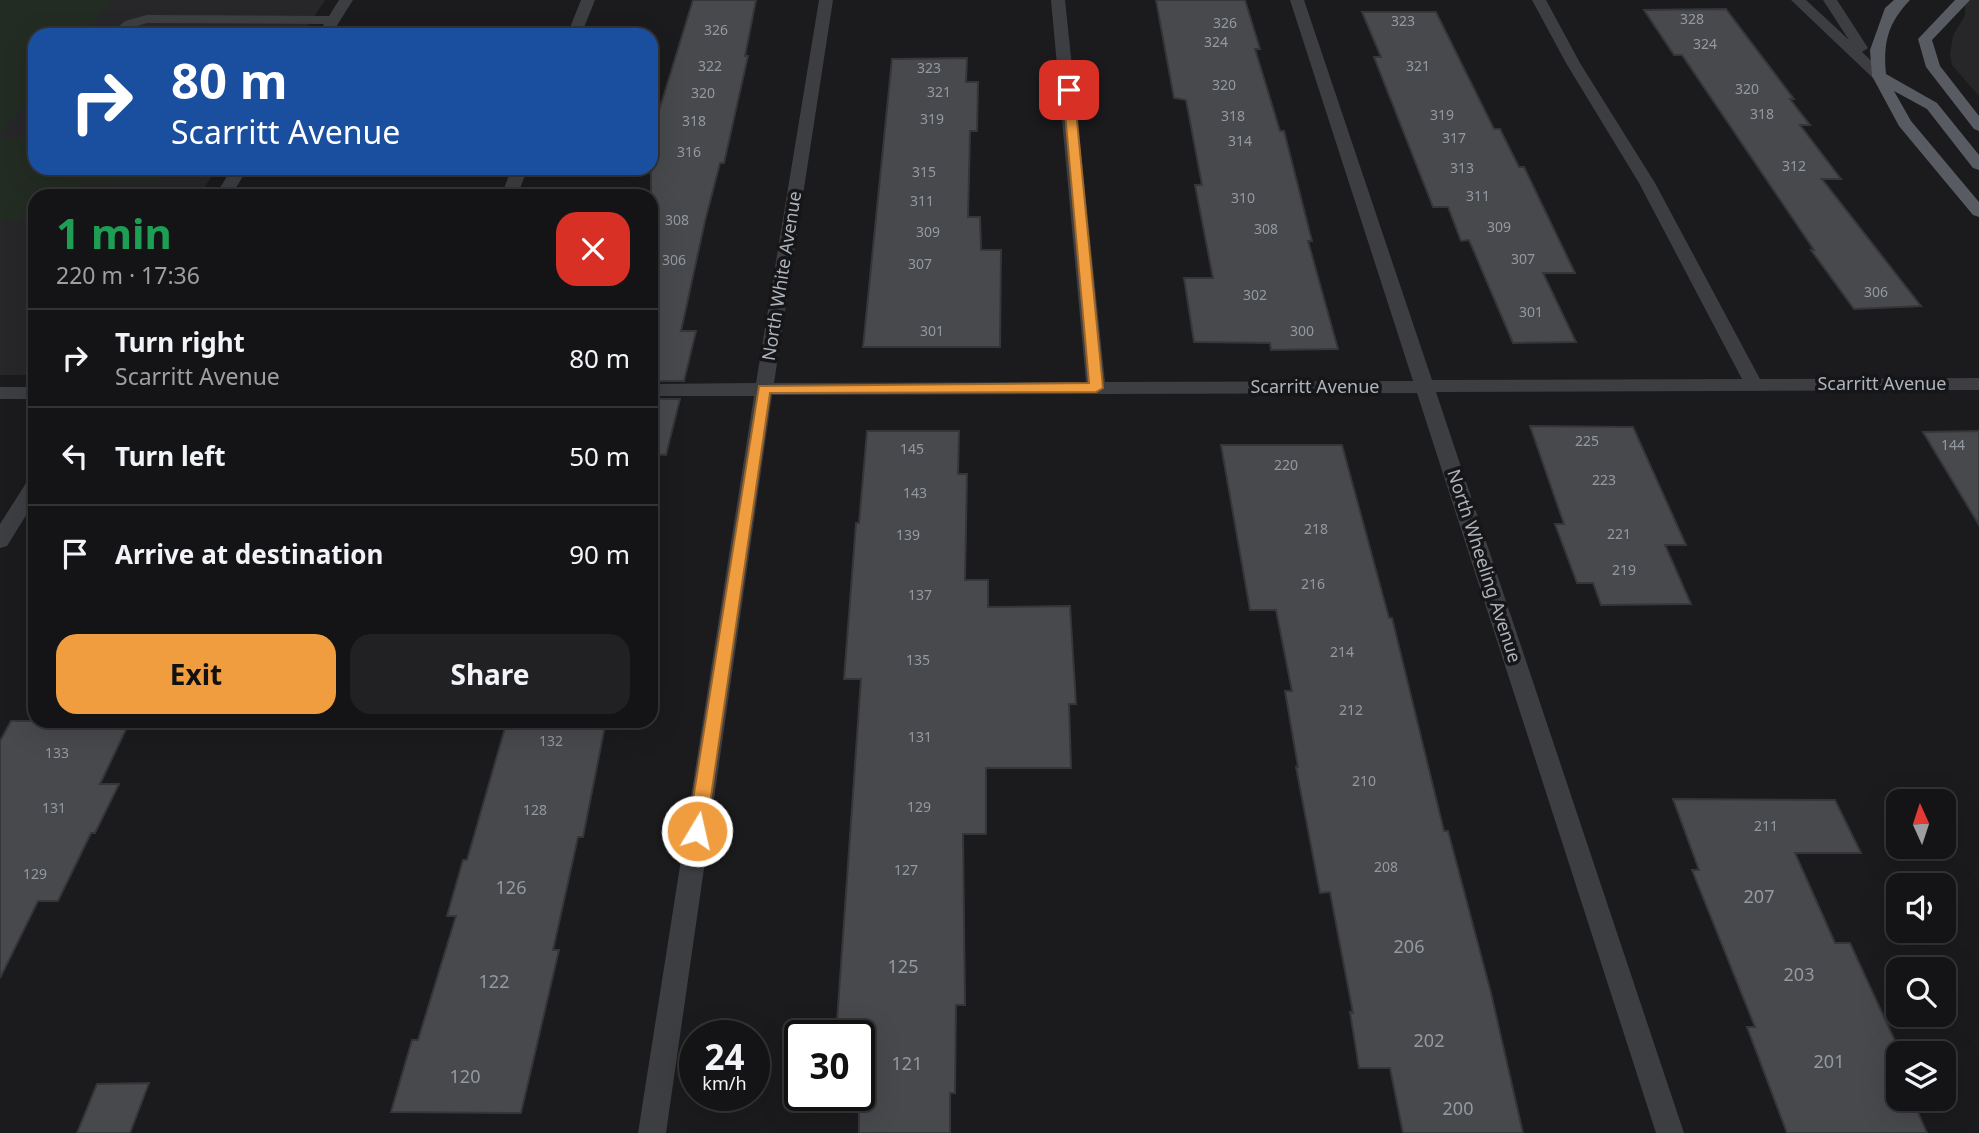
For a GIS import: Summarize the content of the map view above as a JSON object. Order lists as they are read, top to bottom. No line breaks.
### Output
{"streets":{"street":["North White Avenue","Scarritt Avenue","North Wheeling Avenue"]},"crossings":[["North White Avenue","Scarritt Avenue"],["Scarritt Avenue","North Wheeling Avenue"]],"house_numbers":["328","323","326","326","324","324","322","321","323","320","320","321","320","318","319","318","319","318","317","314","316","312","313","315","311","310","311","308","309","308","309","307","306","307","306","302","301","301","300","225","144","145","220","223","143","218","221","139","219","216","137","214","135","212","131","132","133","210","129","131","128","211","208","127","129","126","207","206","125","203","122","202","201","121","120","200"],"north":"top","page":{"turn":["80 m","Scarritt Avenue"],"heading":["1 min","220 m · 17:36"],"list":[{"name":"Turn right","note":"Scarritt Avenue","value":"80 m"},{"name":"Turn left","value":"50 m"},{"name":"Arrive at destination","value":"90 m"}],"buttons":["Exit","Share"],"speed":"24 km/h","limit":"30"}}
